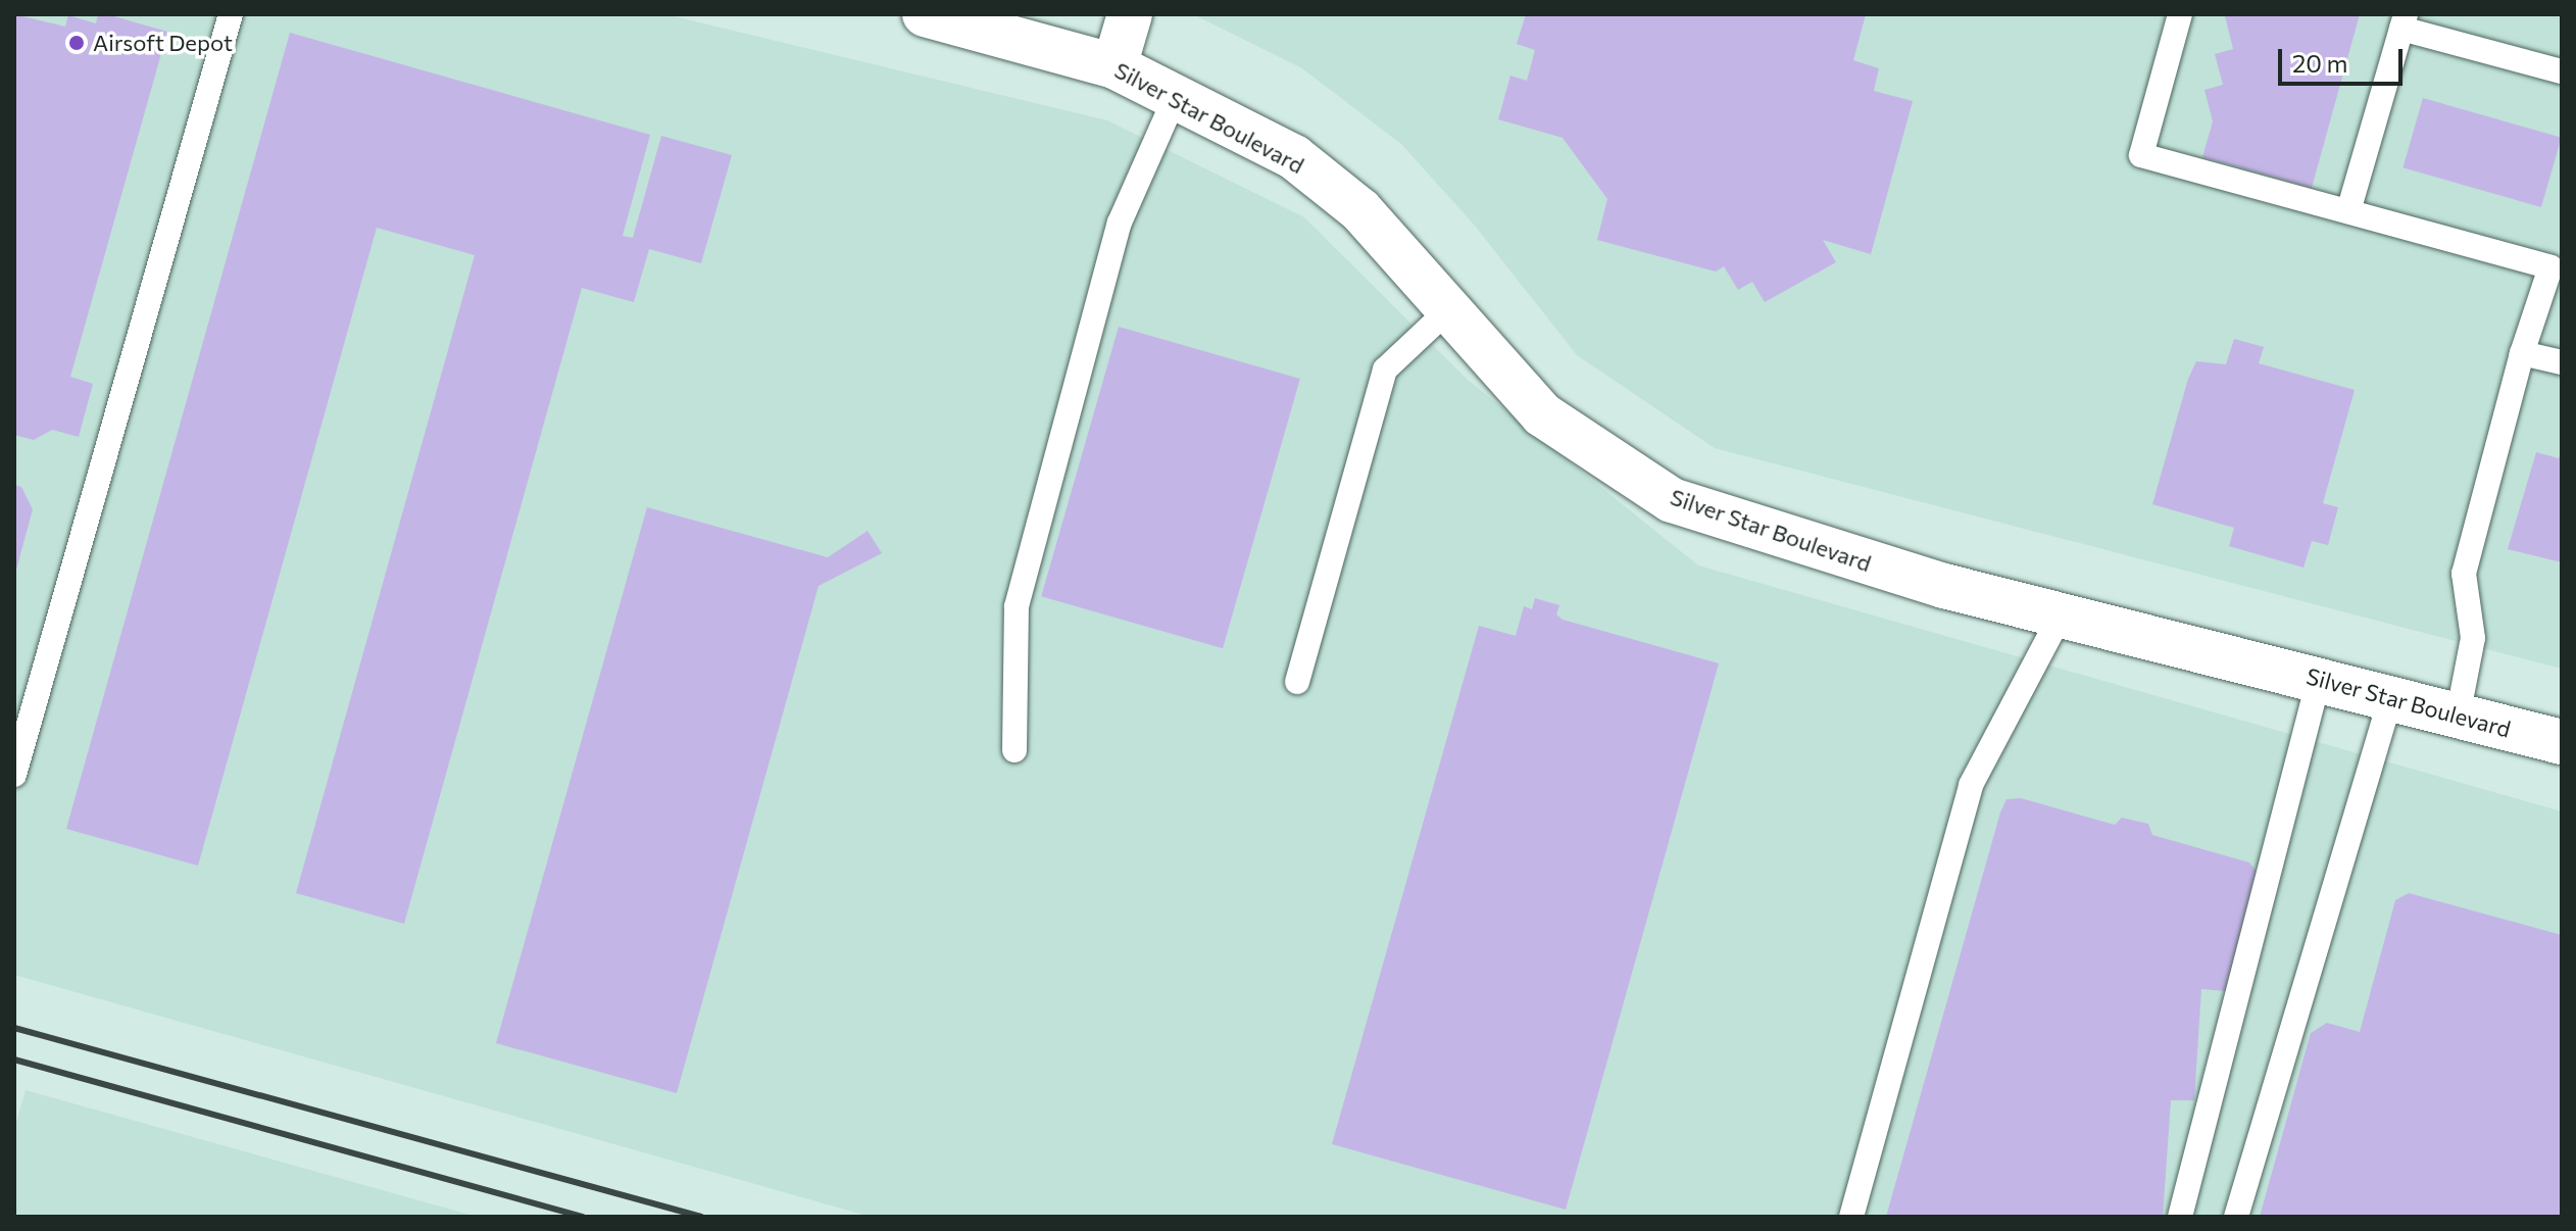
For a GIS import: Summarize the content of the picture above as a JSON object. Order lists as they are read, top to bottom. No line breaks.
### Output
{"streets":{"street":["Silver Star Boulevard"]},"places":["Airsoft Depot"],"scale_bar":"20 m"}
